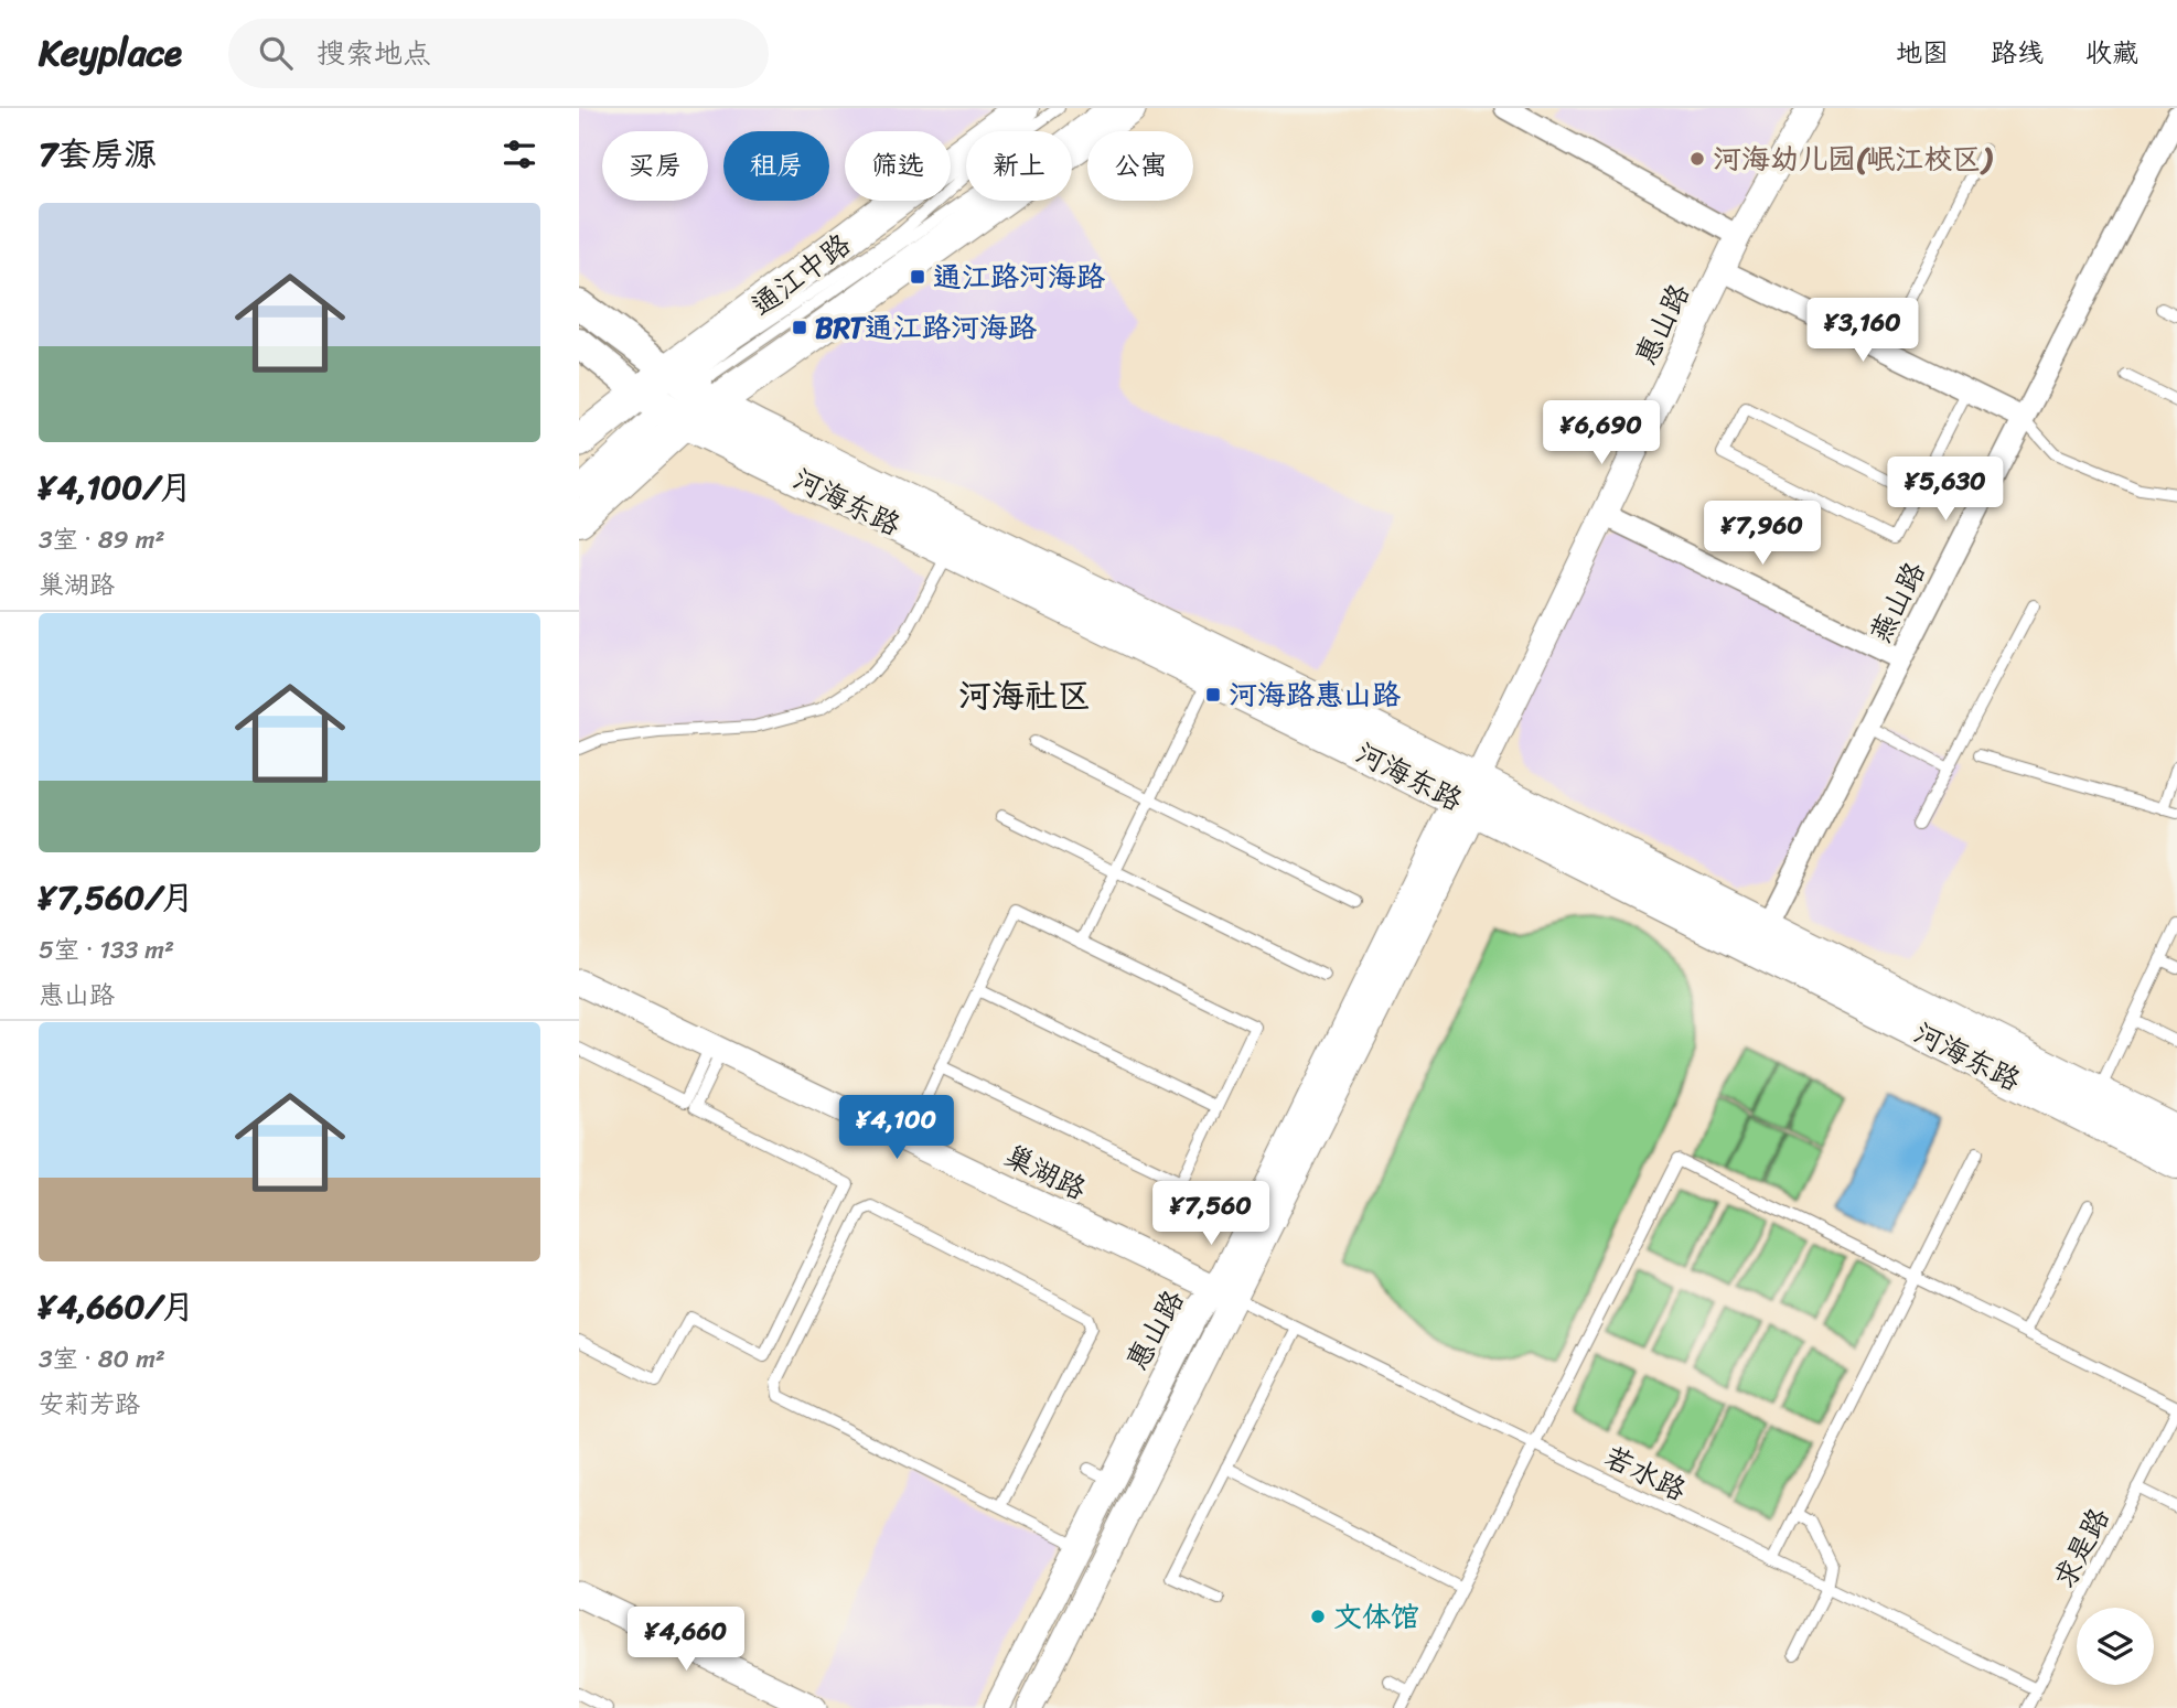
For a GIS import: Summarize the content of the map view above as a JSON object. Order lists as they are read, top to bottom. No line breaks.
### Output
{"streets":{"main road":["通江中路","河海东路"],"street":["惠山路","燕山路","巢湖路"],"lane":["若水路","求是路"]},"crossings":[["通江中路","河海东路"],["惠山路","河海东路"],["惠山路","巢湖路"],["惠山路","若水路"],["河海东路","燕山路"],["巢湖路","若水路"],["若水路","求是路"]],"districts":["河海社区"],"places":{"other":["河海幼儿园(岷江校区)","文体馆"],"transit":["通江路河海路","BRT通江路河海路","河海路惠山路"]},"page":{"header":"Keyplace","search":"搜索地点","nav":["地图","路线","收藏"],"heading":"7套房源","chip":["买房","租房","筛选","新上","公寓"],"list":[{"name":"¥4,100/月","note":"3室 · 89 m² · 巢湖路"},{"name":"¥7,560/月","note":"5室 · 133 m² · 惠山路"},{"name":"¥4,660/月","note":"3室 · 80 m² · 安莉芳路"}],"price":["¥3,160","¥6,690","¥5,630","¥7,960","¥4,100","¥7,560","¥4,660"]}}
